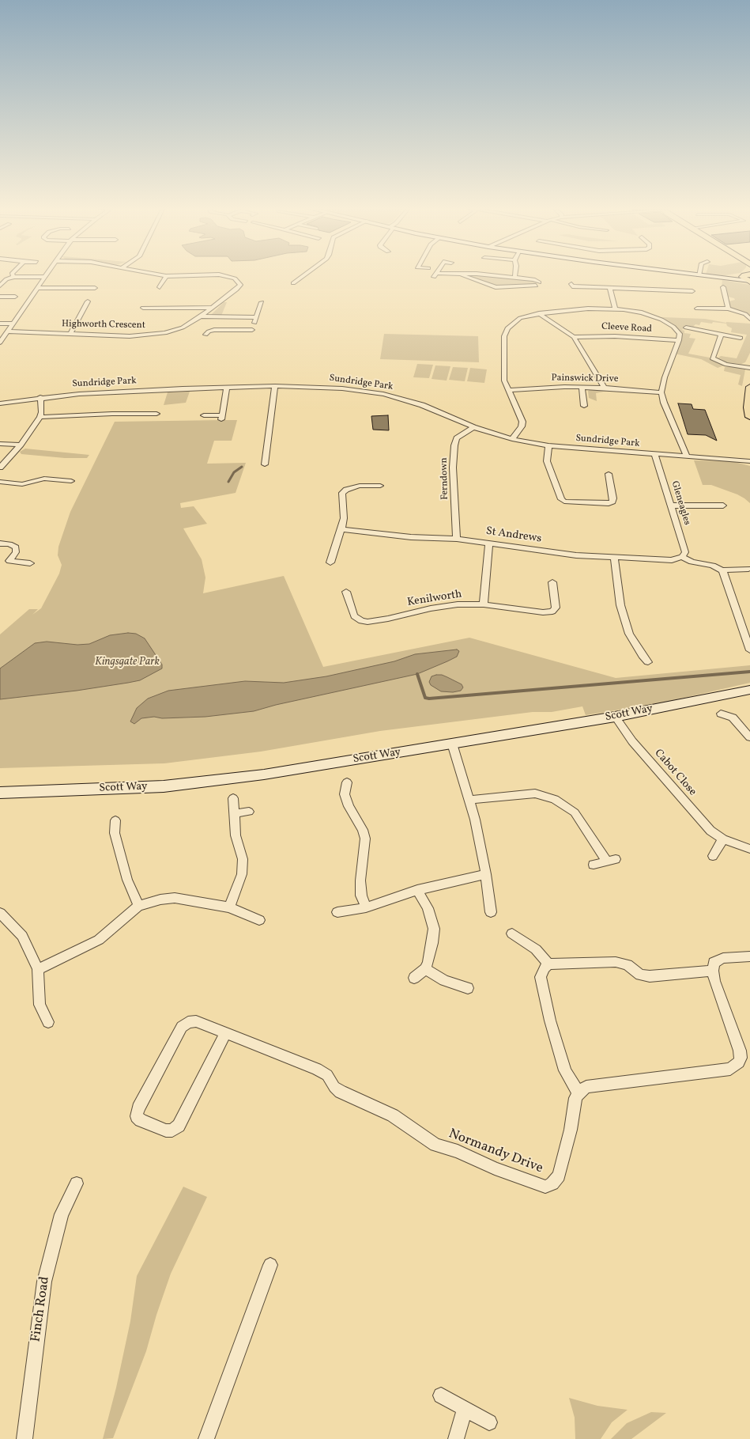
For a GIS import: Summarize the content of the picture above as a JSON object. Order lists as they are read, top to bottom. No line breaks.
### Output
{"streets":{"street":["Highworth Crescent","Cleeve Road","Painswick Drive","Sundridge Park","Ferndown","Gleneagles","St Andrews","Kenilworth","Scott Way","Cabot Close","Normandy Drive","Finch Road"]},"crossings":[["Sundridge Park","Ferndown"],["Sundridge Park","Gleneagles"],["Ferndown","St Andrews"],["Gleneagles","St Andrews"],["Scott Way","Cabot Close"]],"parks":["Kingsgate Park"]}
